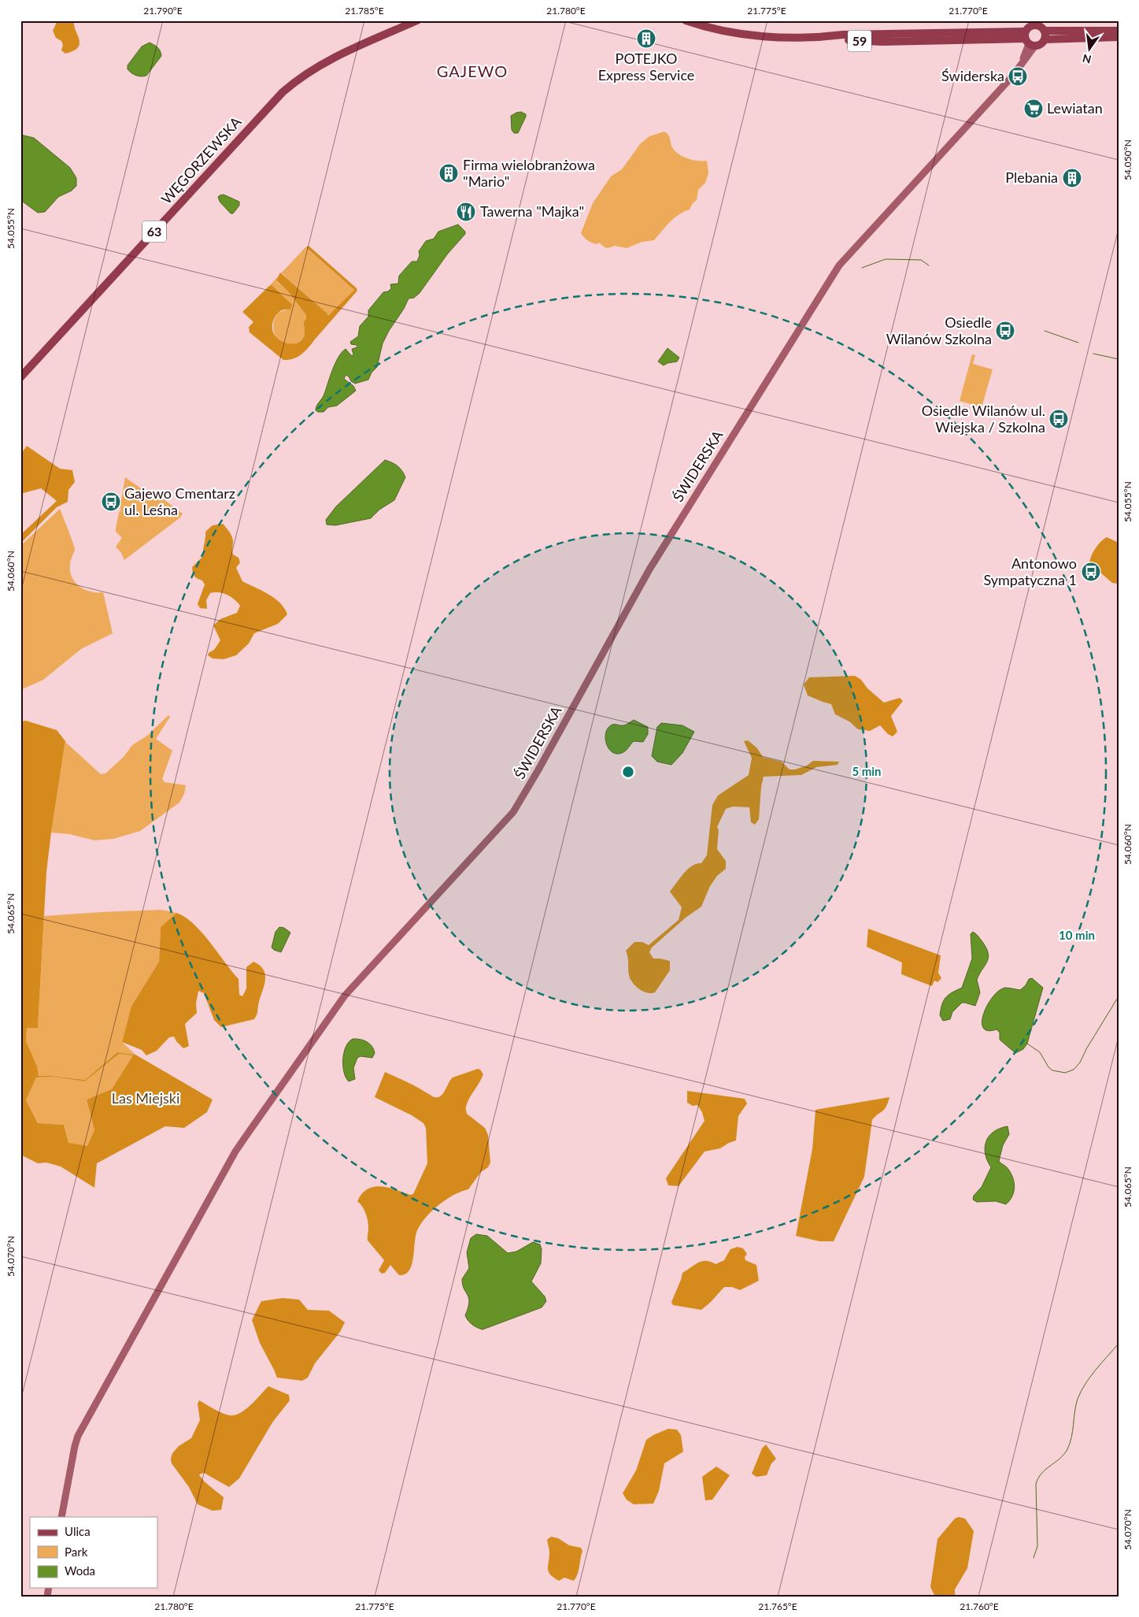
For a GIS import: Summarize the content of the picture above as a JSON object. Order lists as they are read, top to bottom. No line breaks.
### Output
{"streets":{"main road":["59","WĘGORZEWSKA","63"],"street":["ŚWIDERSKA"]},"crossings":[["59","ŚWIDERSKA"]],"districts":["GAJEWO"],"parks":["Las Miejski"],"places":{"building":["POTEJKO Express Service","Firma wielobranżowa \"Mario\"","Plebania"],"bus stop":["Świderska","Osiedle Wilanów Szkolna","Osiedle Wilanów ul. Wiejska / Szkolna","Gajewo Cmentarz ul. Leśna","Antonowo Sympatyczna 1"],"supermarket":["Lewiatan"],"restaurant":["Tawerna \"Majka\""]},"legend":["Ulica","Park","Woda"],"north":"bottom","coordinates":["21.790°E","21.785°E","21.780°E","21.775°E","21.770°E","54.050°N","54.055°N","54.060°N","54.065°N","54.070°N","21.765°E","21.760°E"],"rings":["5 min","10 min"]}
